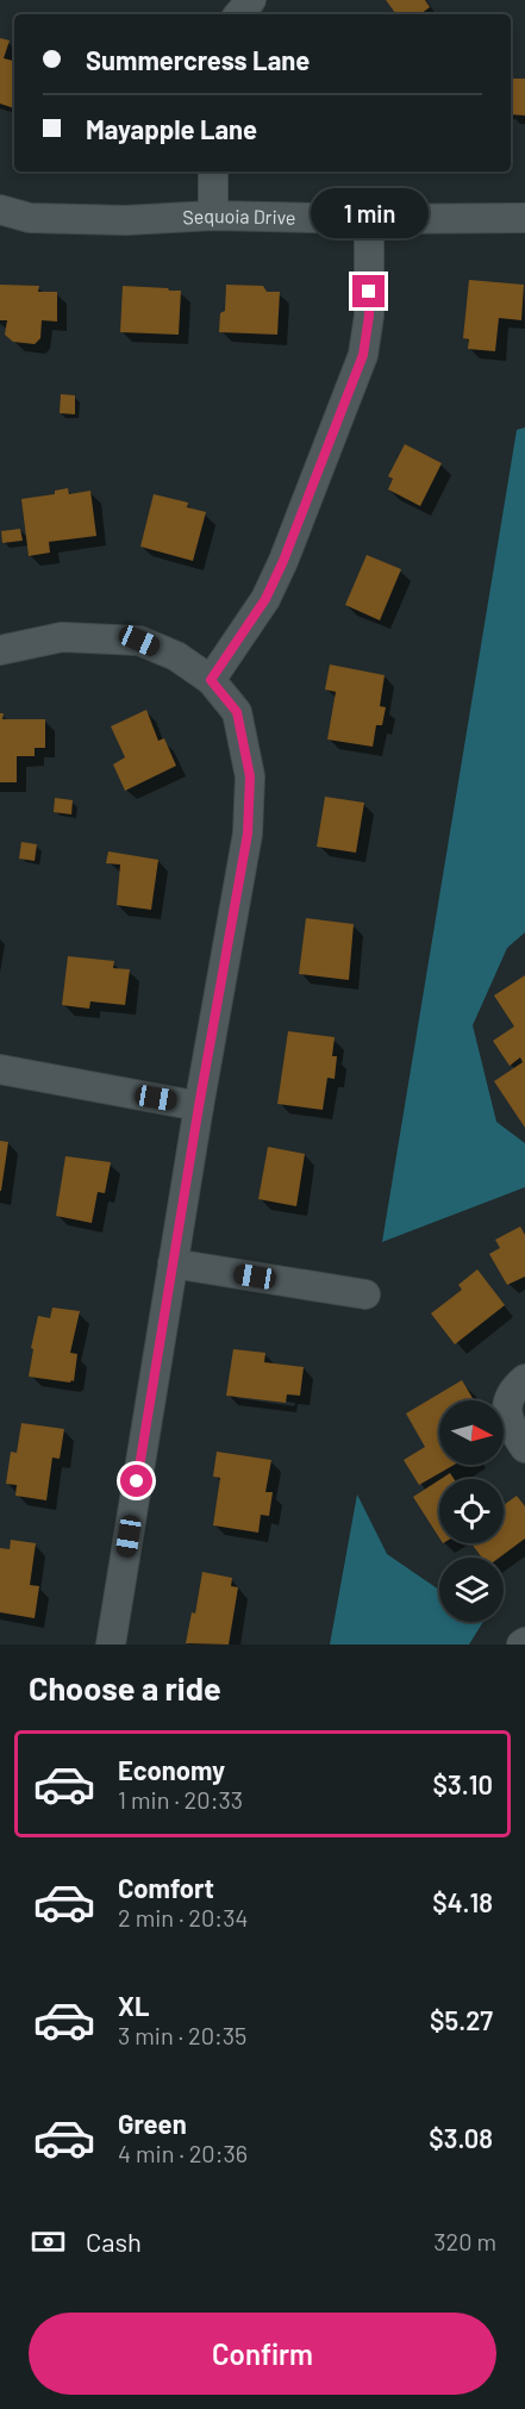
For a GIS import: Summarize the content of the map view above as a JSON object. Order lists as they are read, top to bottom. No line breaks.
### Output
{"streets":{"street":["Sequoia Drive"]},"north":"right","page":{"banner":["Summercress Lane","Mayapple Lane"],"bubble":"1 min","heading":"Choose a ride","list":[{"name":"Economy","note":"1 min · 20:33","value":"$3.10"},{"name":"Comfort","note":"2 min · 20:34","value":"$4.18"},{"name":"XL","note":"3 min · 20:35","value":"$5.27"},{"name":"Green","note":"4 min · 20:36","value":"$3.08"}],"pay":["Cash","320 m"],"buttons":"Confirm"}}
